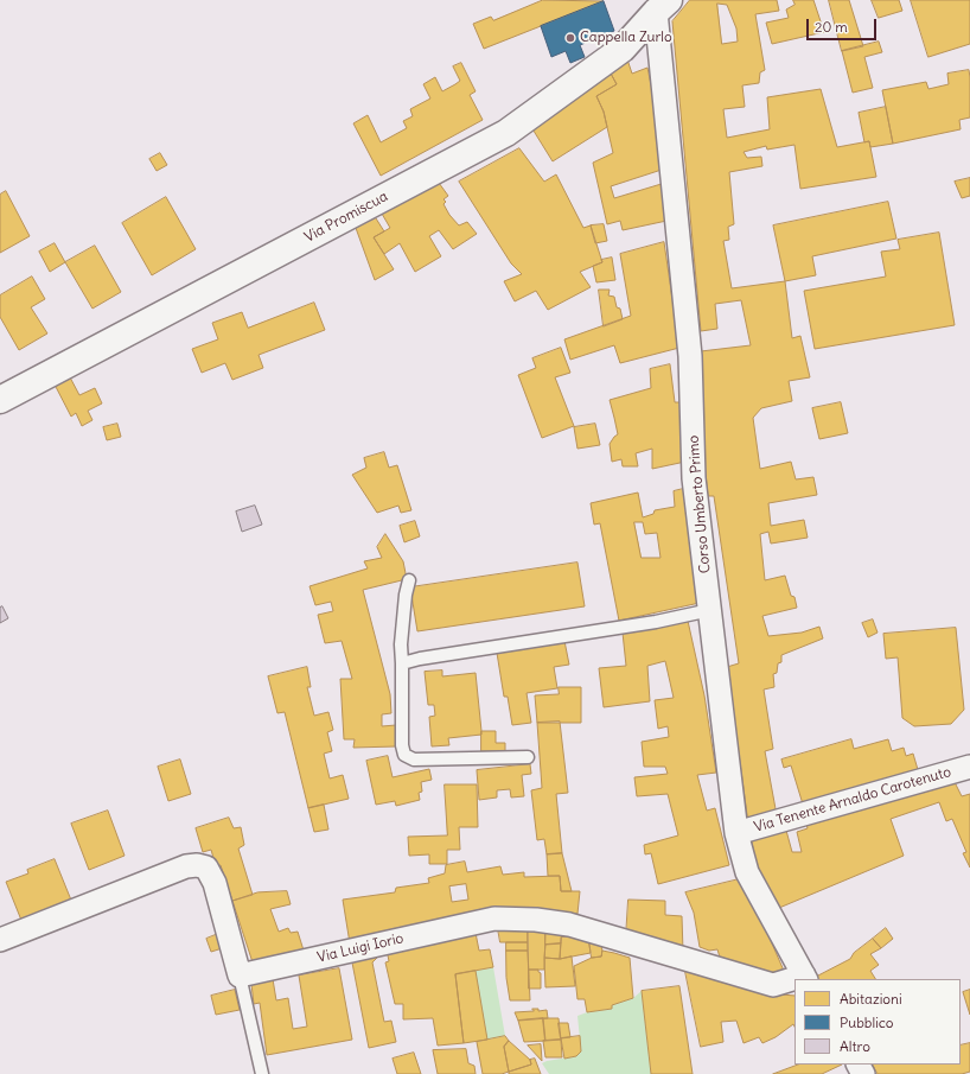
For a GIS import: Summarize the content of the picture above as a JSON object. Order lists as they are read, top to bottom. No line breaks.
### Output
{"streets":{"street":["Via Promiscua","Corso Umberto Primo","Via Tenente Arnaldo Carotenuto","Via Luigi Iorio"]},"crossings":[["Via Promiscua","Corso Umberto Primo"],["Corso Umberto Primo","Via Tenente Arnaldo Carotenuto"]],"places":["Cappella Zurlo"],"legend":["Abitazioni","Pubblico","Altro"],"scale_bar":"20 m"}
